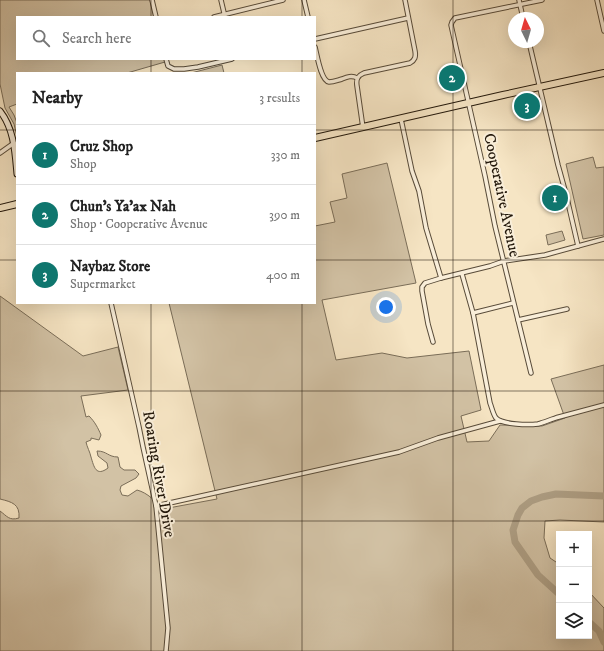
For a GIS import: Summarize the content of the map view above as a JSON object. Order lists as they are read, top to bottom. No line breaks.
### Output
{"streets":{"street":["Cooperative Avenue","Roaring River Drive"]},"north":"top","page":{"search":"Search here","pins":["2","3","1"],"heading":["Nearby","3 results"],"list":[{"mark":"1","name":"Cruz Shop","note":"Shop","value":"330 m"},{"mark":"2","name":"Chun's Ya'ax Nah","note":"Shop · Cooperative Avenue","value":"390 m"},{"mark":"3","name":"Naybaz Store","note":"Supermarket","value":"400 m"}],"map_buttons":["+","−"]}}
